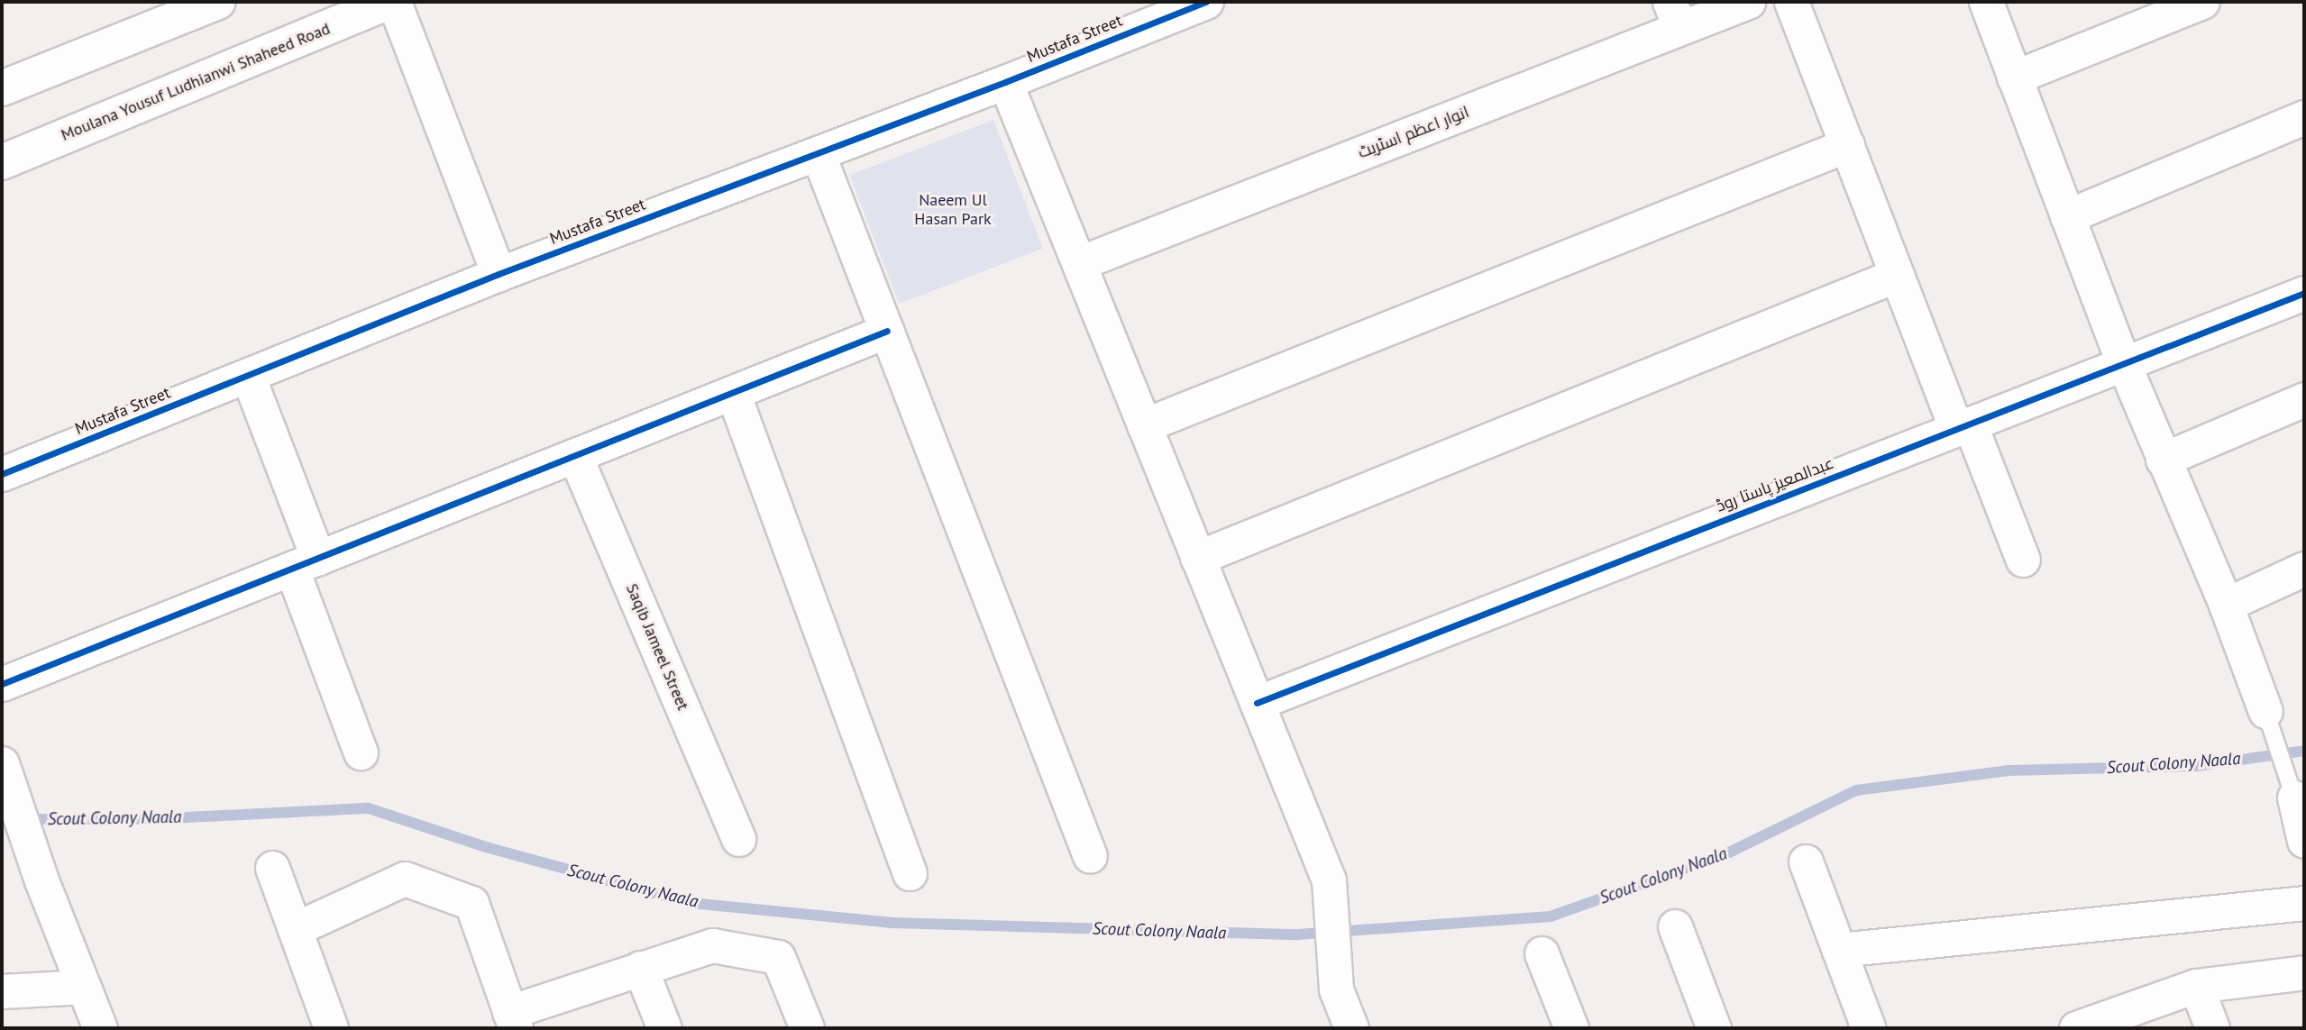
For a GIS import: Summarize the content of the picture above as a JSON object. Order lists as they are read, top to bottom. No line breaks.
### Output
{"streets":{"street":["Mustafa Street","Moulana Yousuf Ludhianwi Shaheed Road","انوار اعظم اسٹریٹ","عبدالمعیز پاستا روڈ","Saqib Jameel Street"]},"water":["Scout Colony Naala"],"parks":["Naeem Ul Hasan Park"]}
